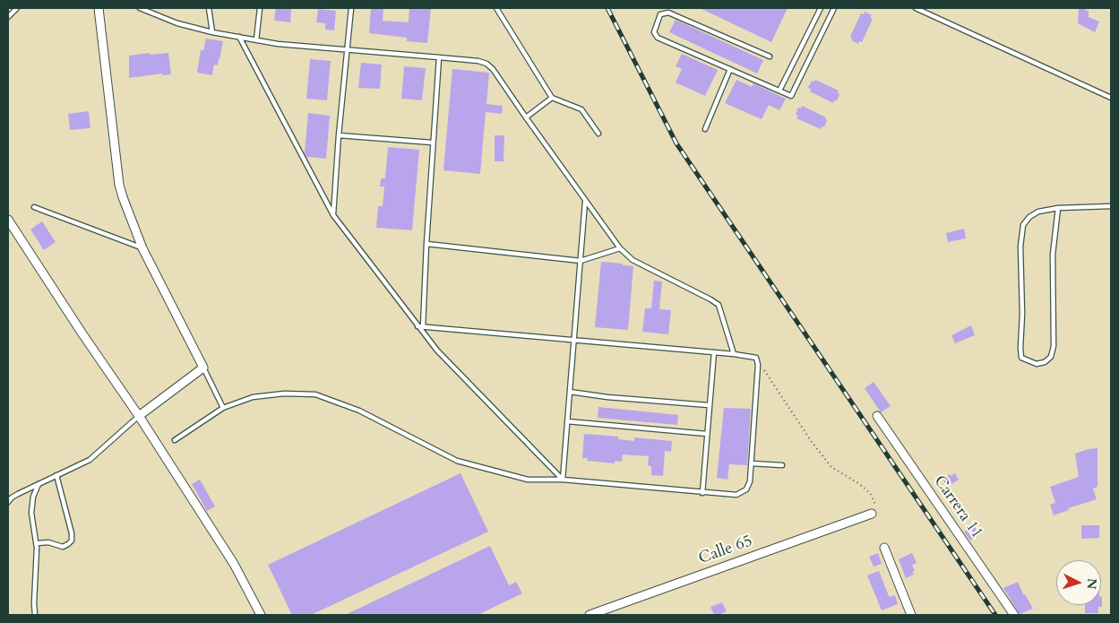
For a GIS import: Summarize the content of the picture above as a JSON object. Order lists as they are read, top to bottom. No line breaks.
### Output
{"streets":{"street":["Carrera 11","Calle 65"]},"north":"right"}
